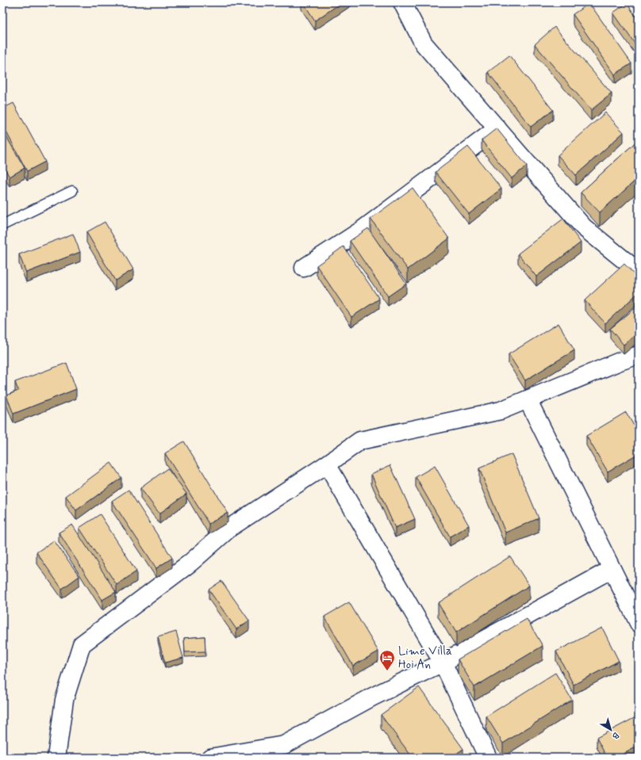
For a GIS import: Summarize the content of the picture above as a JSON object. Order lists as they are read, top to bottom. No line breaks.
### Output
{"places":{"hotel":["Lime Villa Hoi An"]},"north":"bottom right"}
